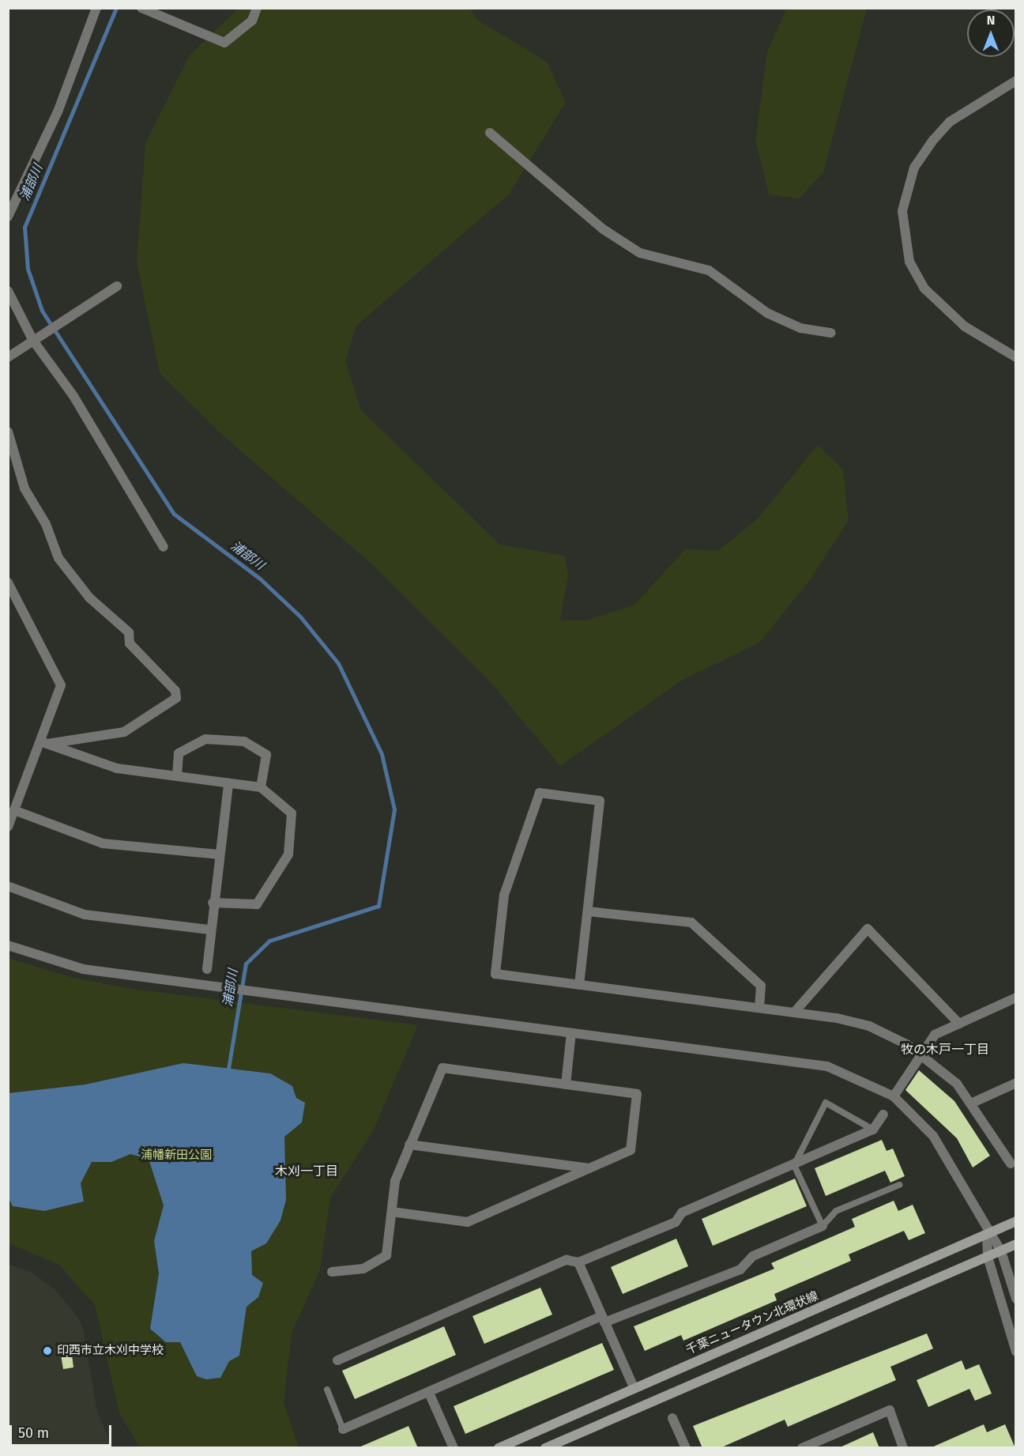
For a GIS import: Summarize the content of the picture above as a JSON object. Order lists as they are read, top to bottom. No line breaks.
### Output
{"streets":{"main road":["千葉ニュータウン北環状線"]},"districts":["牧の木戸一丁目","木刈一丁目"],"water":["浦部川"],"parks":["浦幡新田公園"],"places":["印西市立木刈中学校"],"scale_bar":"50 m","north":"top"}
